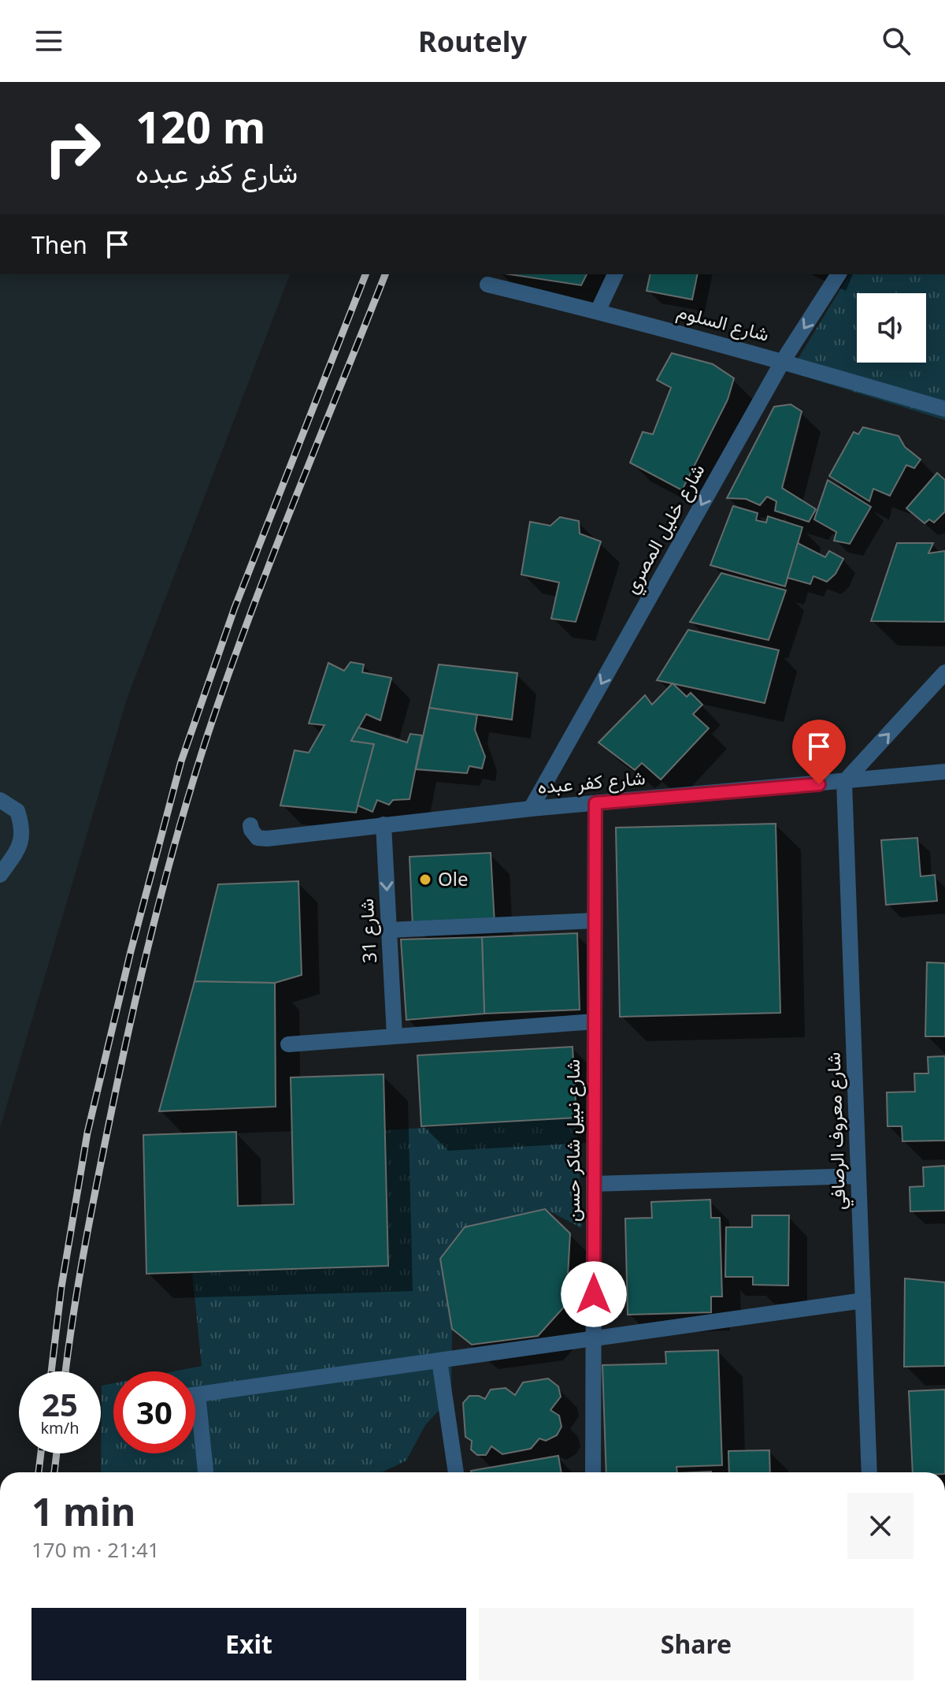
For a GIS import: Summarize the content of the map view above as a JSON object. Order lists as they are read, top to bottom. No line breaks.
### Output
{"streets":{"street":["شارع السلوم","شارع خليل المصري","شارع كفر عبده","شارع 31","شارع معروف الرصافي","شارع نبيل شاكر حسن"]},"crossings":[["شارع السلوم","شارع خليل المصري"],["شارع خليل المصري","شارع كفر عبده"],["شارع كفر عبده","شارع 31"],["شارع كفر عبده","شارع معروف الرصافي"],["شارع كفر عبده","شارع نبيل شاكر حسن"]],"one_way":["شارع خليل المصري","شارع 31"],"places":["Ole"],"page":{"header":"Routely","turn":["120 m","شارع كفر عبده"],"then":"Then","speed":"25 km/h","limit":"30","heading":["1 min","170 m · 21:41"],"buttons":["Exit","Share"]}}
